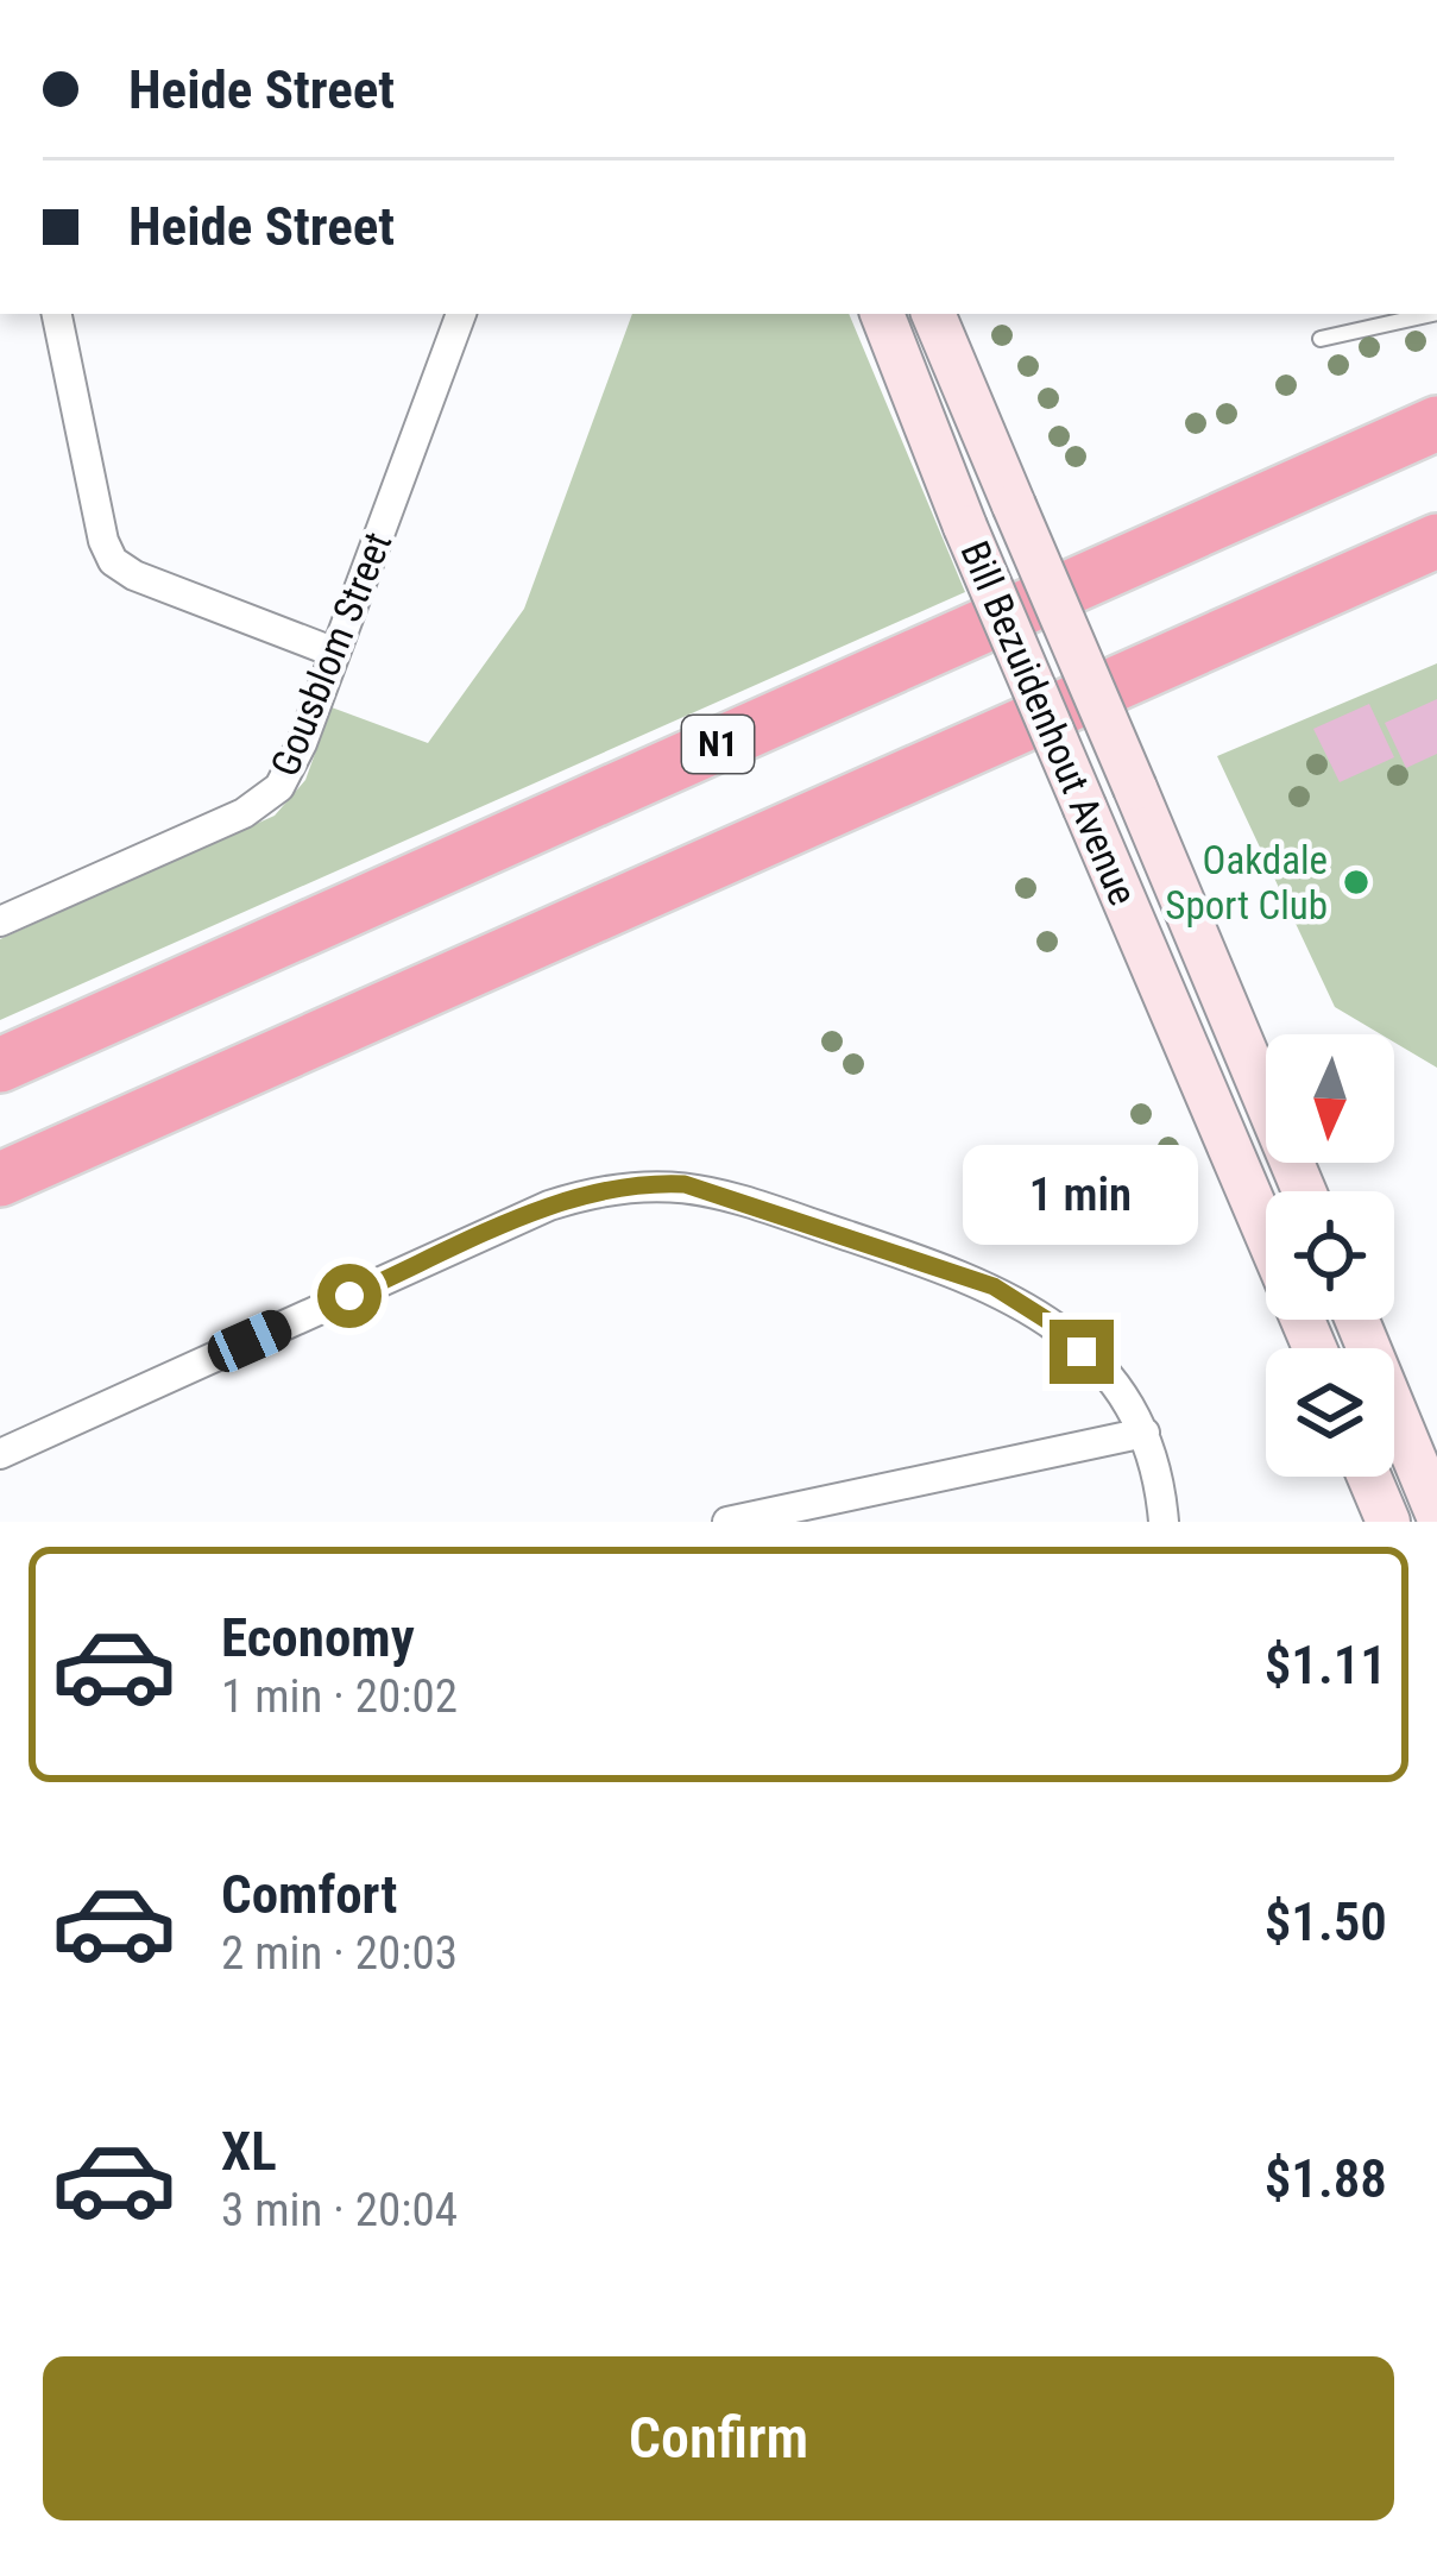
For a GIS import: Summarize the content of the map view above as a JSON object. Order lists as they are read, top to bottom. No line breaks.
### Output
{"streets":{"highway":["N1"],"main road":["Bill Bezuidenhout Avenue"],"street":["Gousblom Street"]},"places":["Oakdale Sport Club"],"north":"bottom","page":{"banner":["Heide Street","Heide Street"],"bubble":"1 min","list":[{"name":"Economy","note":"1 min · 20:02","value":"$1.11"},{"name":"Comfort","note":"2 min · 20:03","value":"$1.50"},{"name":"XL","note":"3 min · 20:04","value":"$1.88"}],"buttons":"Confirm"}}
